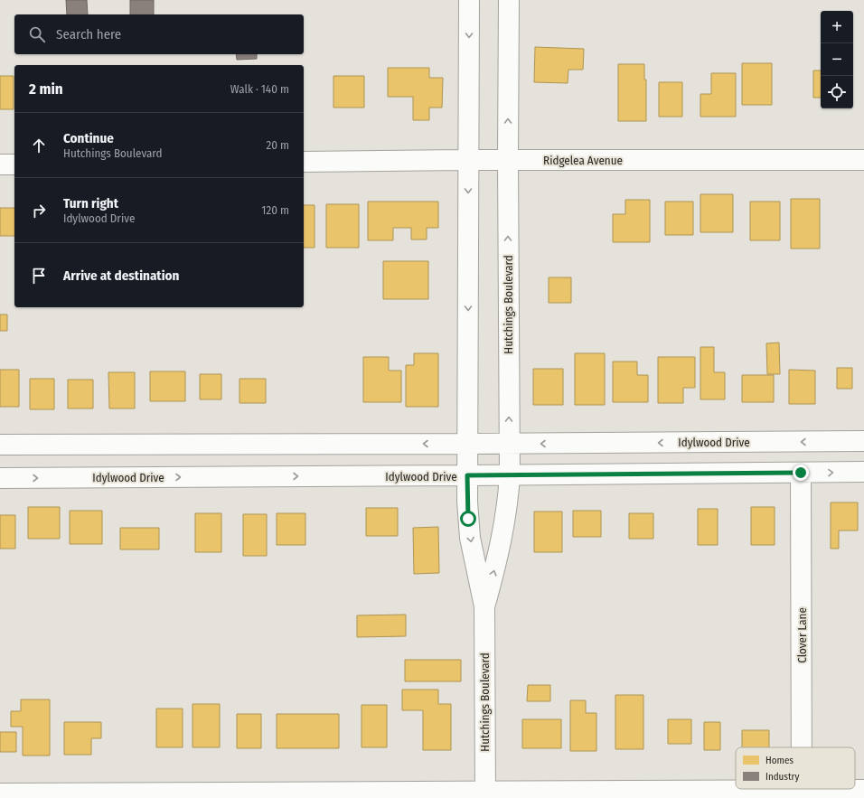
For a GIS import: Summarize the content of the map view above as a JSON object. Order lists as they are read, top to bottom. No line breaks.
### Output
{"streets":{"street":["Ridgelea Avenue","Hutchings Boulevard","Idylwood Drive","Clover Lane"]},"crossings":[["Ridgelea Avenue","Hutchings Boulevard"],["Hutchings Boulevard","Idylwood Drive"],["Idylwood Drive","Clover Lane"]],"legend":["Homes","Industry"],"page":{"map_buttons":["+","−"],"search":"Search here","heading":["2 min","Walk · 140 m"],"list":[["Continue","Hutchings Boulevard","20 m"],["Turn right","Idylwood Drive","120 m"],"Arrive at destination"]}}
